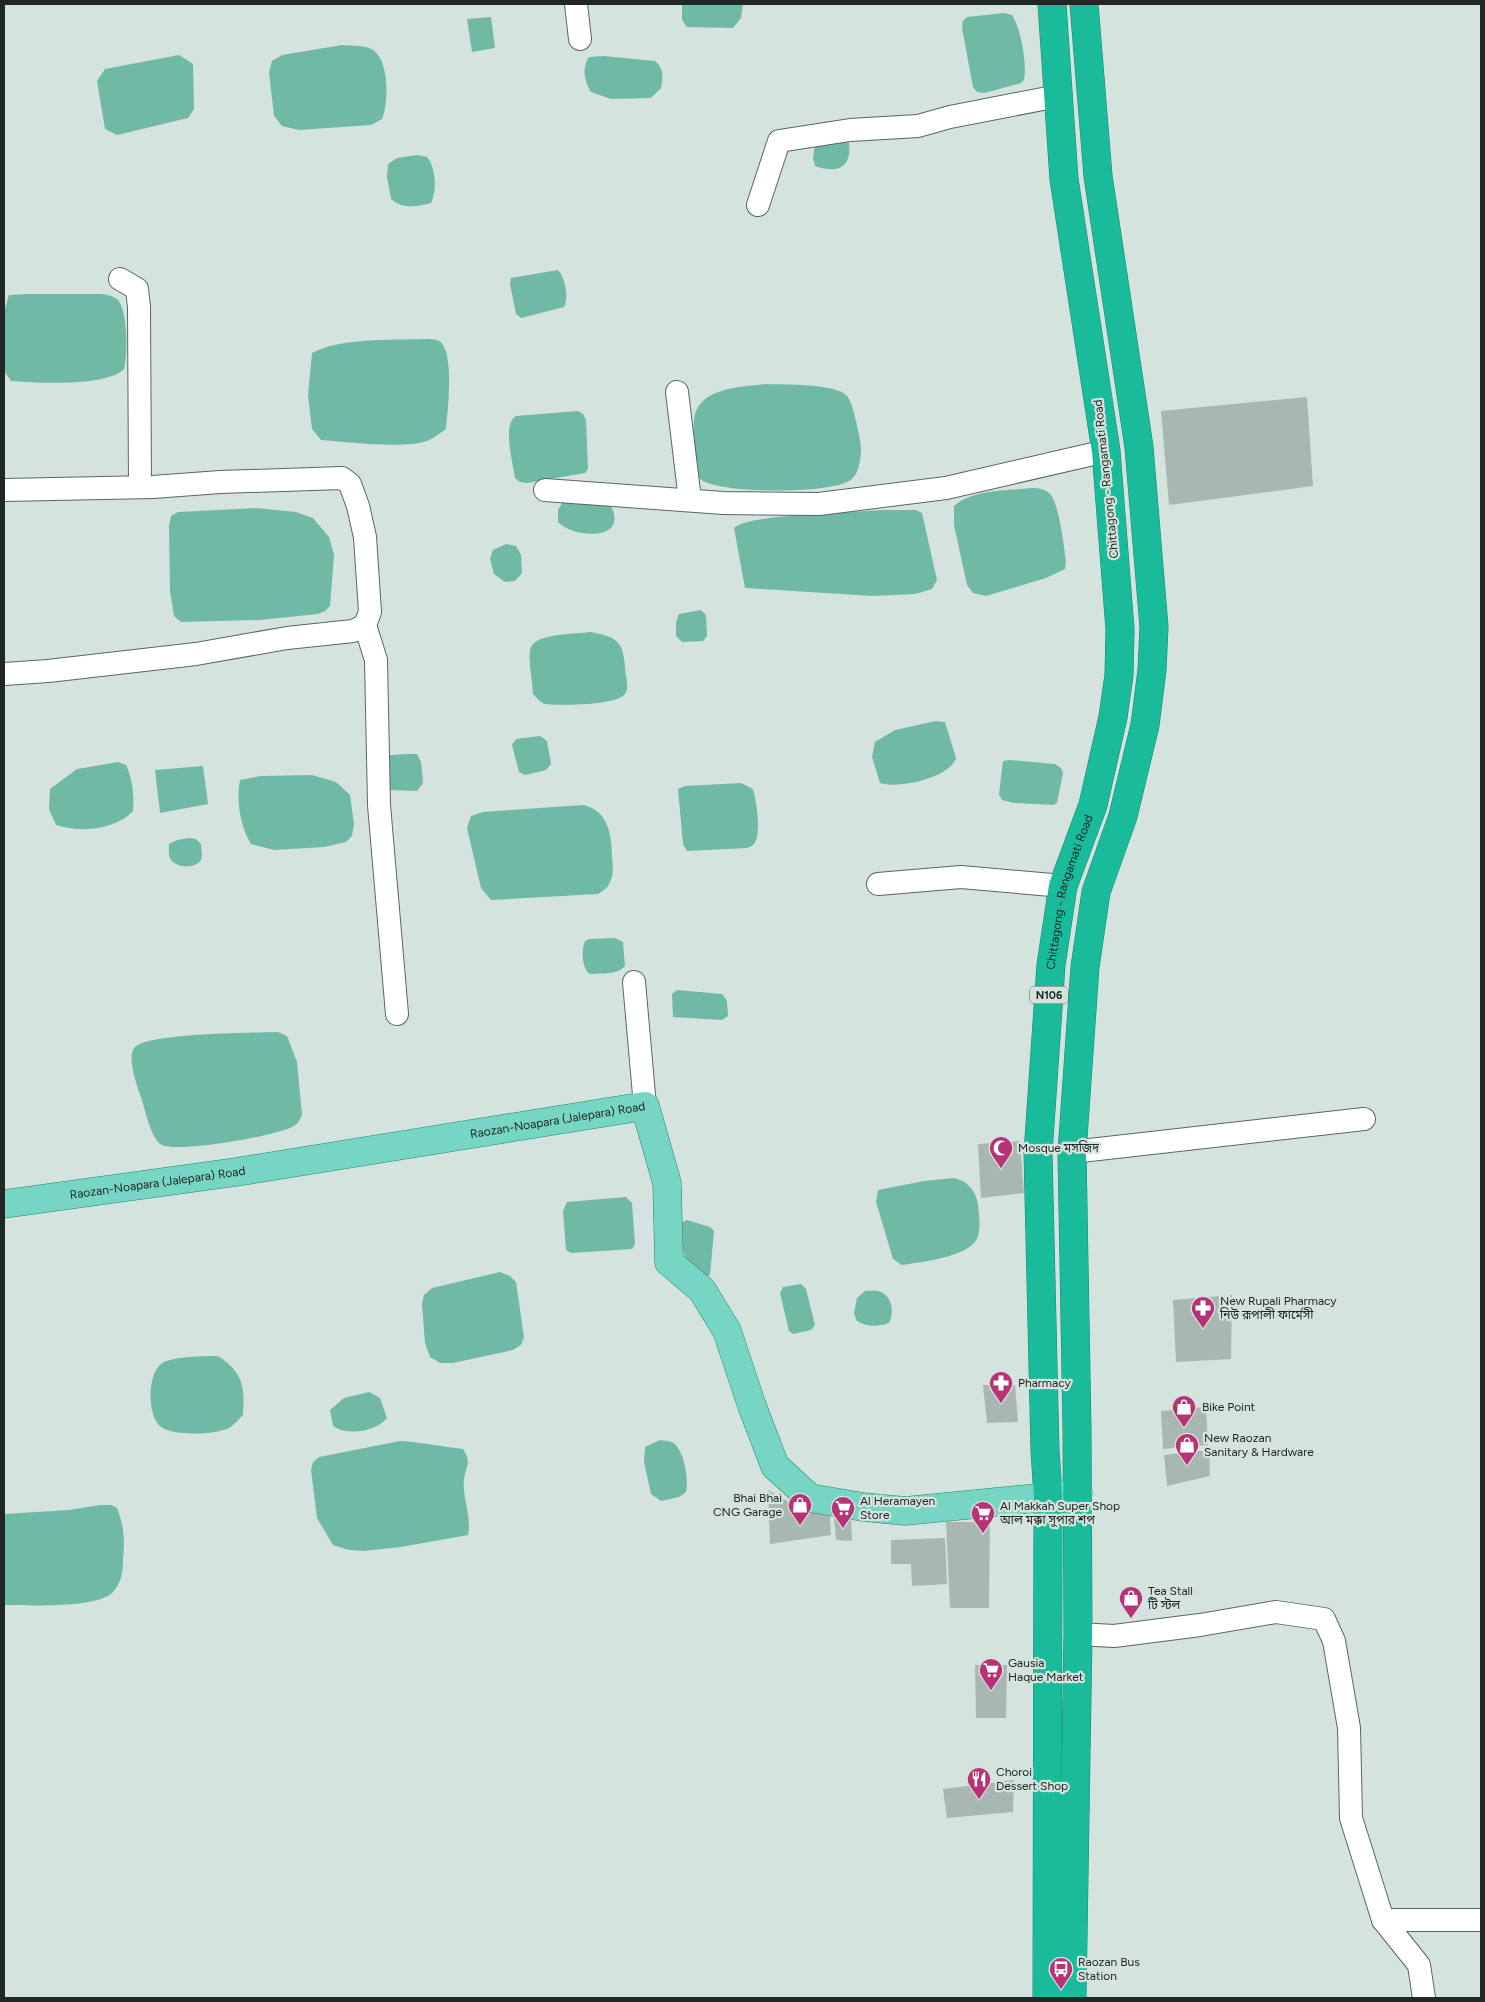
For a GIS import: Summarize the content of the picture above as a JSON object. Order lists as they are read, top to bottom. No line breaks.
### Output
{"streets":{"highway":["Chittagong - Rangamati Road","N106"],"main road":["Raozan-Noapara (Jalepara) Road"]},"crossings":[["Chittagong - Rangamati Road","Raozan-Noapara (Jalepara) Road"]],"places":{"mosque":["Mosque মসজিদ"],"pharmacy":["New Rupali Pharmacy নিউ রূপালী ফার্মেসী","Pharmacy"],"shop":["Bike Point","New Raozan Sanitary & Hardware","Bhai Bhai CNG Garage","Tea Stall টি স্টল"],"supermarket":["Al Heramayen Store","Al Makkah Super Shop আল মক্কা সুপার শপ","Gausia Haque Market"],"restaurant":["Choroi Dessert Shop"],"bus stop":["Raozan Bus Station"]}}
